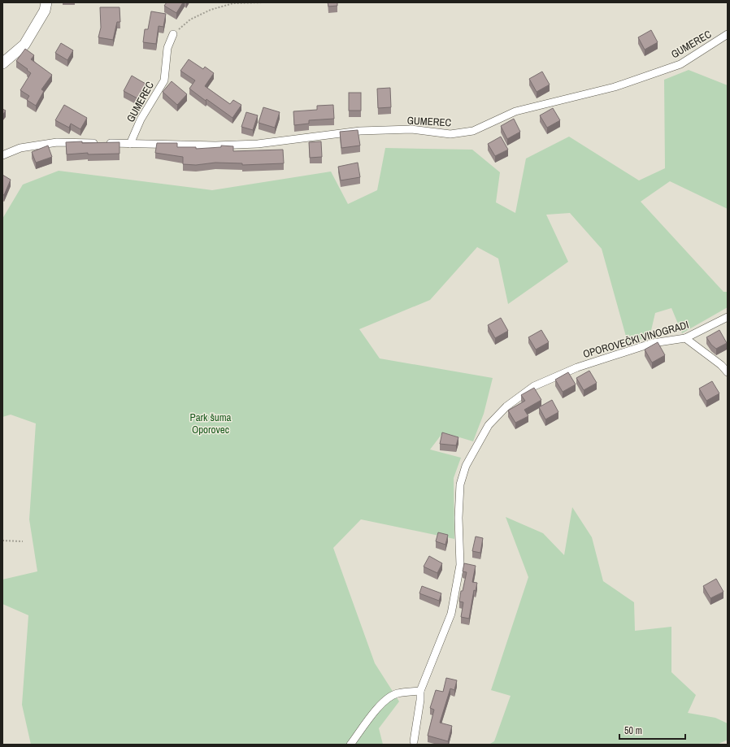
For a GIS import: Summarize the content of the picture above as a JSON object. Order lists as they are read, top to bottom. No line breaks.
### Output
{"streets":{"street":["GUMEREC","OPOROVEČKI VINOGRADI"]},"parks":["Park šuma Oporovec"],"scale_bar":"50 m"}
